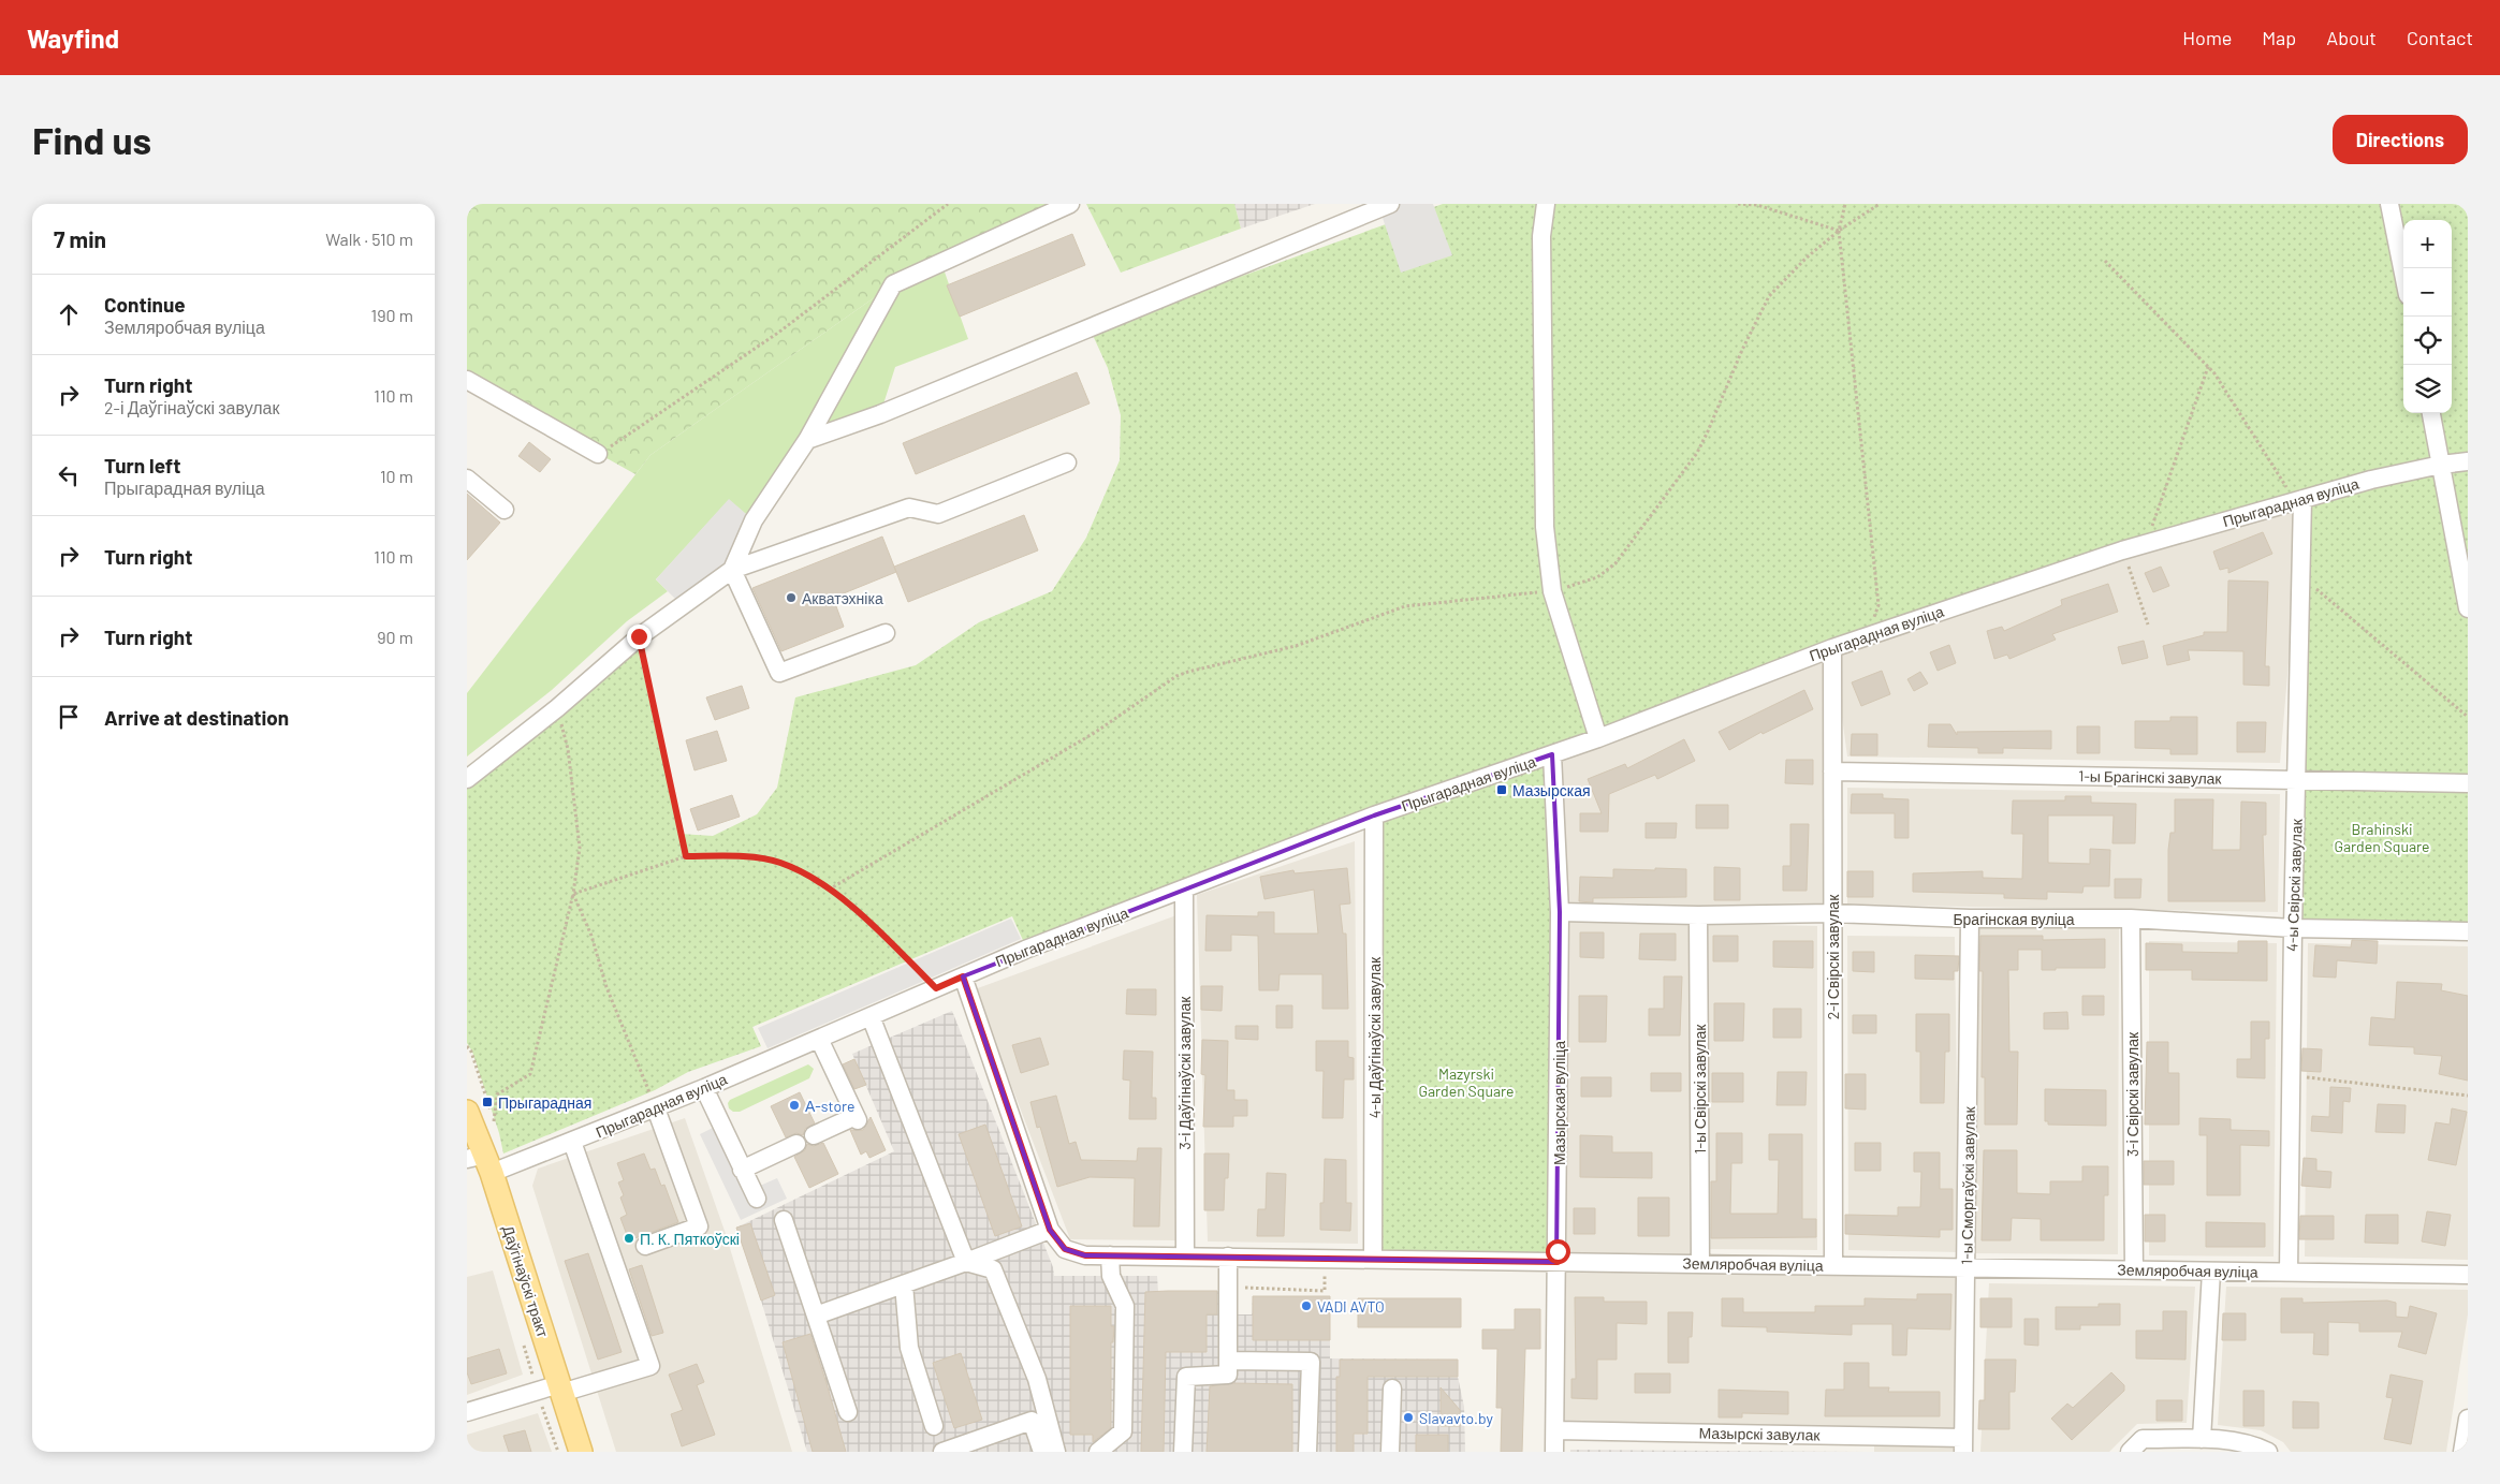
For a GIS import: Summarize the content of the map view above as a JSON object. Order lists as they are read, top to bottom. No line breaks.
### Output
{"streets":{"main road":["Даўгінаўскі тракт"],"street":["Прыгарадная вуліца","1-ы Брагінскі завулак","4-ы Свірскі завулак","Брагінская вуліца","2-і Свірскі завулак","4-ы Даўгінаўскі завулак","3-і Даўгінаўскі завулак","1-ы Свірскі завулак","3-і Свірскі завулак","Мазырская вуліца","1-ы Сморгаўскі завулак","Земляробчая вуліца","Мазырскі завулак"]},"crossings":[["Прыгарадная вуліца","4-ы Свірскі завулак"],["Прыгарадная вуліца","2-і Свірскі завулак"],["Прыгарадная вуліца","4-ы Даўгінаўскі завулак"],["Прыгарадная вуліца","3-і Даўгінаўскі завулак"],["Прыгарадная вуліца","Мазырская вуліца"],["Прыгарадная вуліца","Даўгінаўскі тракт"],["1-ы Брагінскі завулак","4-ы Свірскі завулак"],["1-ы Брагінскі завулак","2-і Свірскі завулак"],["4-ы Свірскі завулак","Брагінская вуліца"],["4-ы Свірскі завулак","Земляробчая вуліца"],["Брагінская вуліца","2-і Свірскі завулак"],["Брагінская вуліца","1-ы Свірскі завулак"],["Брагінская вуліца","3-і Свірскі завулак"],["Брагінская вуліца","Мазырская вуліца"],["Брагінская вуліца","1-ы Сморгаўскі завулак"],["2-і Свірскі завулак","Земляробчая вуліца"],["4-ы Даўгінаўскі завулак","Земляробчая вуліца"],["3-і Даўгінаўскі завулак","Земляробчая вуліца"],["1-ы Свірскі завулак","Земляробчая вуліца"],["3-і Свірскі завулак","Земляробчая вуліца"],["Мазырская вуліца","Земляробчая вуліца"],["Мазырская вуліца","Мазырскі завулак"],["1-ы Сморгаўскі завулак","Земляробчая вуліца"],["1-ы Сморгаўскі завулак","Мазырскі завулак"]],"parks":["Brahinski Garden Square","Mazyrski Garden Square"],"places":{"other":["Акватэхніка","А-store","П. К. Пяткоўскі","VADI AVTO","Slavavto.by"],"transit":["Мазырская","Прыгарадная"]},"page":{"header":"Wayfind","nav":["Home","Map","About","Contact"],"buttons":"Directions","title":"Find us","heading":["7 min","Walk · 510 m"],"map_buttons":["+","−"],"list":[["Continue","Земляробчая вуліца","190 m"],["Turn right","2-і Даўгінаўскі завулак","110 m"],["Turn left","Прыгарадная вуліца","10 m"],["Turn right","110 m"],["Turn right","90 m"],"Arrive at destination"]}}
